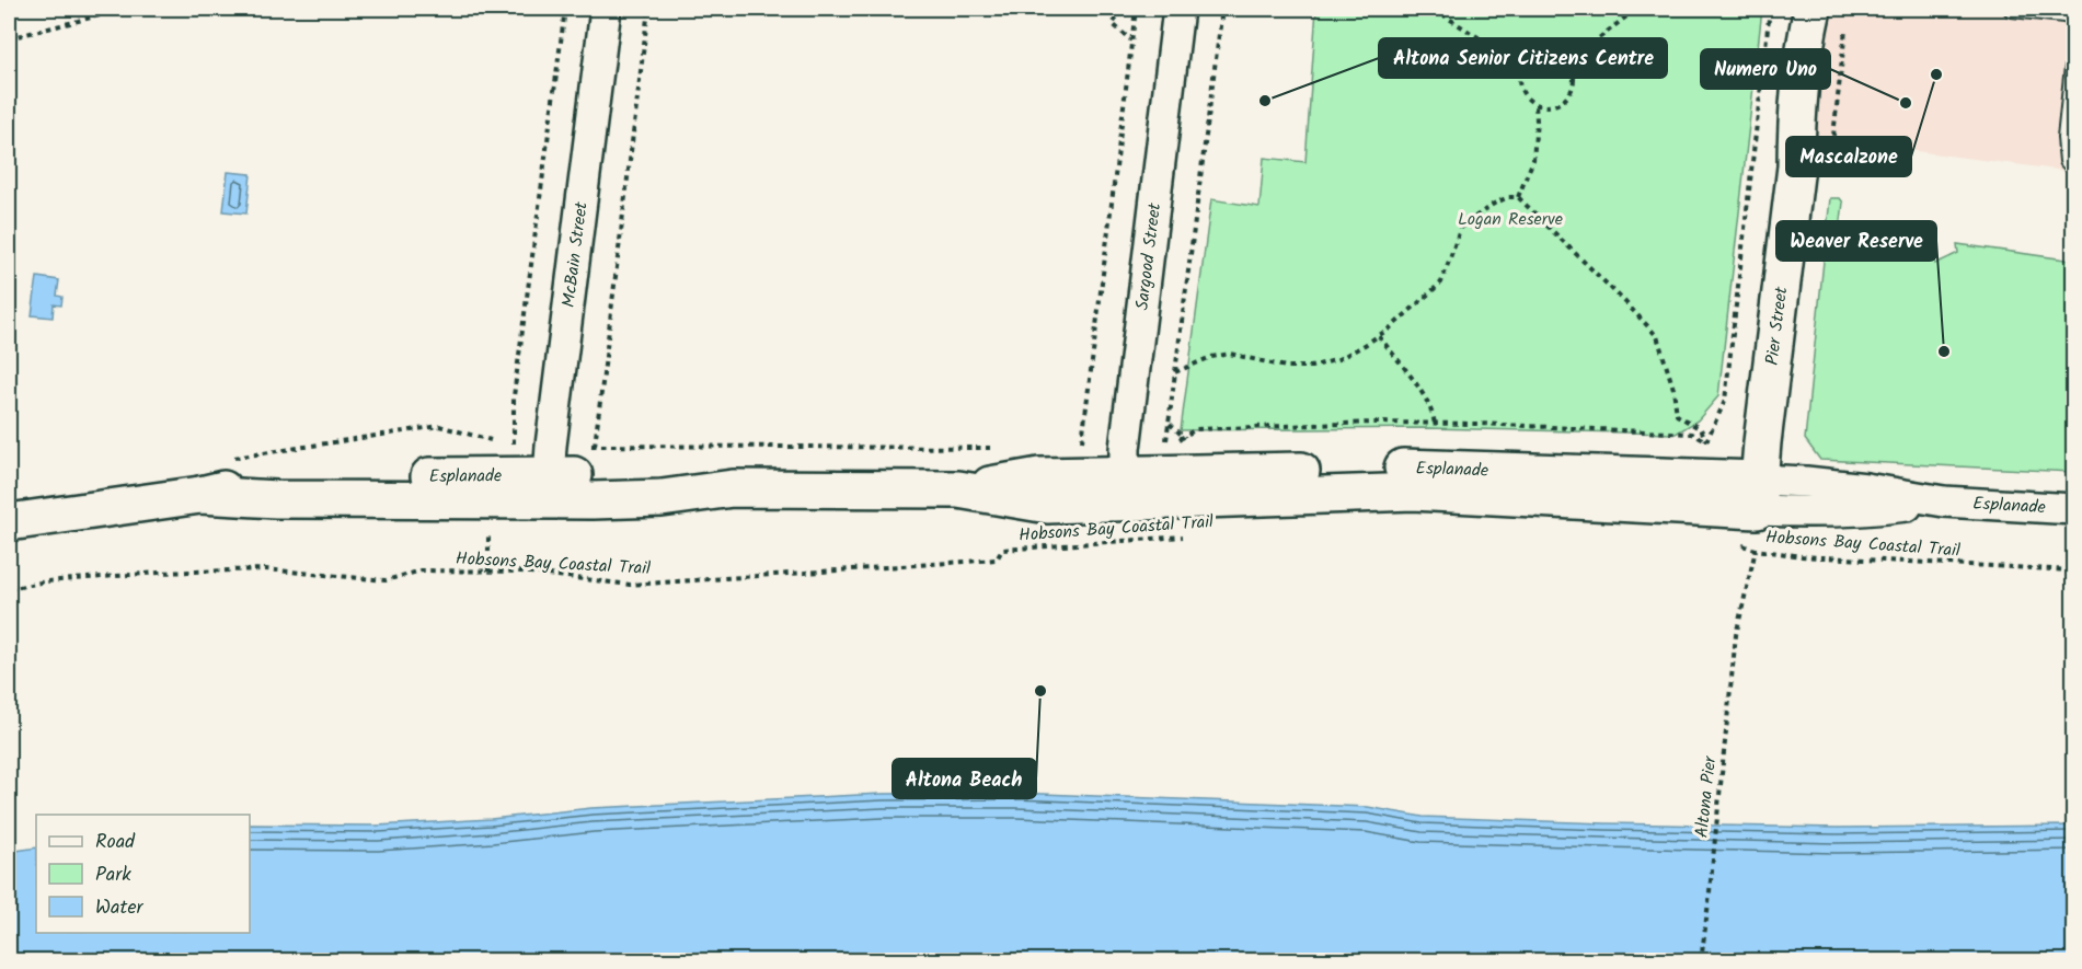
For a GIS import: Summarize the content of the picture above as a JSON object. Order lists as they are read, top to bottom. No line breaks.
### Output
{"streets":{"street":["McBain Street","Sargood Street","Pier Street","Esplanade"],"path":["Hobsons Bay Coastal Trail","Altona Pier"]},"crossings":[["McBain Street","Esplanade"],["Sargood Street","Esplanade"],["Pier Street","Esplanade"],["Hobsons Bay Coastal Trail","Altona Pier"]],"parks":["Logan Reserve"],"places":["Mascalzone","Altona Senior Citizens Centre","Numero Uno","Weaver Reserve","Altona Beach"],"legend":["Road","Park","Water"]}
